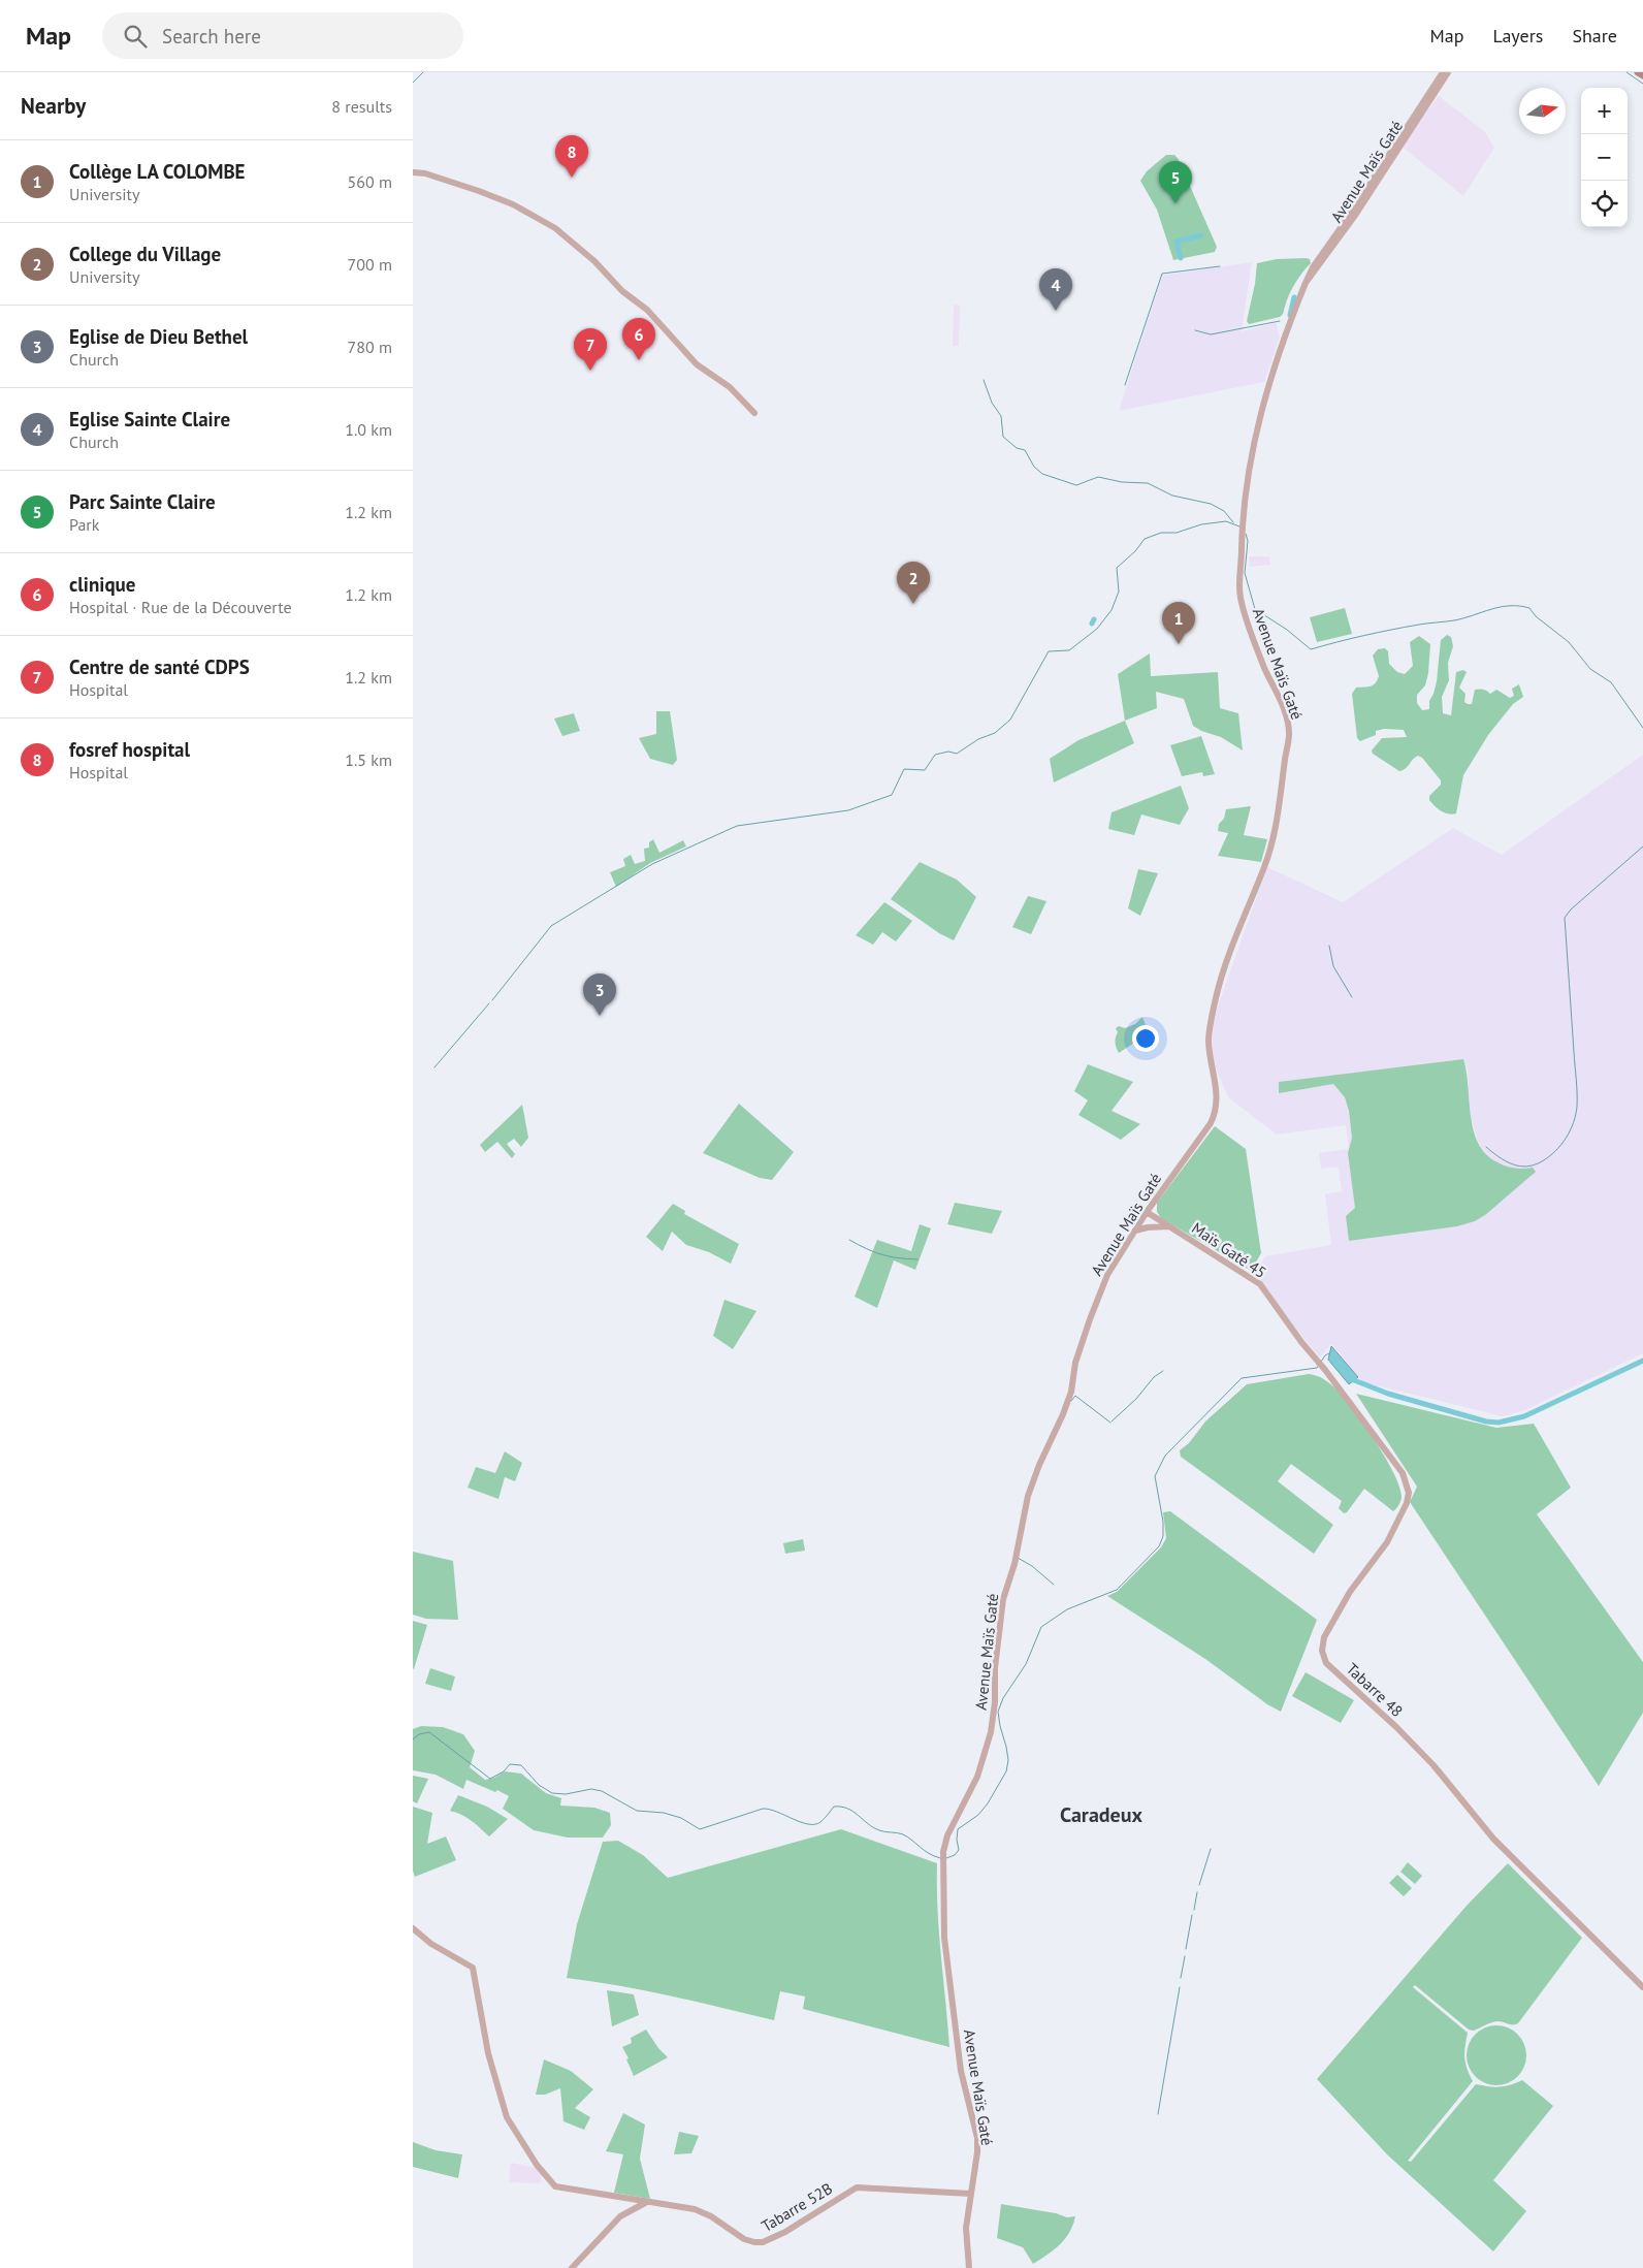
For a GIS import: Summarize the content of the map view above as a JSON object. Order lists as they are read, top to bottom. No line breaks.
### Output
{"streets":{"street":["Avenue Maïs Gaté","Maïs Gaté 45","Tabarre 48","Tabarre 52B"]},"crossings":[["Avenue Maïs Gaté","Maïs Gaté 45"],["Avenue Maïs Gaté","Tabarre 52B"],["Maïs Gaté 45","Tabarre 48"]],"districts":["Caradeux"],"north":"right","page":{"header":"Map","search":"Search here","nav":["Map","Layers","Share"],"heading":["Nearby","8 results"],"map_buttons":["+","−"],"pins":["8","5","4","6","7","2","1","3"],"list":[{"mark":"1","name":"Collège LA COLOMBE","note":"University","value":"560 m"},{"mark":"2","name":"College du Village","note":"University","value":"700 m"},{"mark":"3","name":"Eglise de Dieu Bethel","note":"Church","value":"780 m"},{"mark":"4","name":"Eglise Sainte Claire","note":"Church","value":"1.0 km"},{"mark":"5","name":"Parc Sainte Claire","note":"Park","value":"1.2 km"},{"mark":"6","name":"clinique","note":"Hospital · Rue de la Découverte","value":"1.2 km"},{"mark":"7","name":"Centre de santé CDPS","note":"Hospital","value":"1.2 km"},{"mark":"8","name":"fosref hospital","note":"Hospital","value":"1.5 km"}]}}
